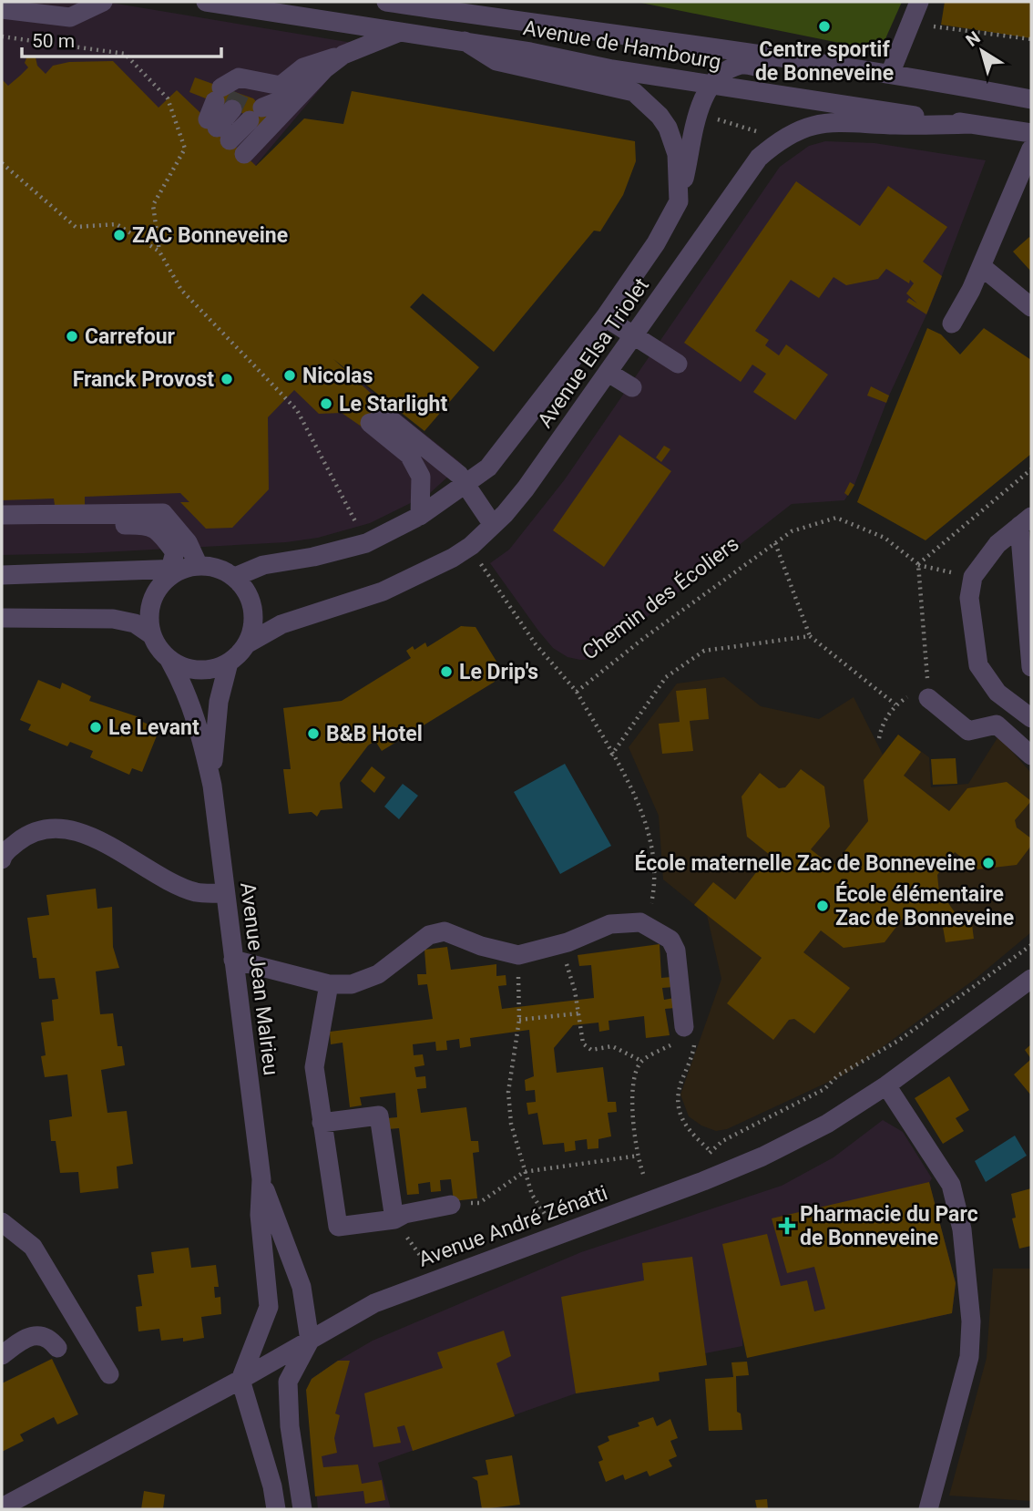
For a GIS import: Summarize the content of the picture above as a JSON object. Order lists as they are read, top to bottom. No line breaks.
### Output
{"streets":{"street":["Avenue de Hambourg","Avenue Elsa Triolet","Avenue Jean Malrieu","Avenue André Zénatti"],"path":["Chemin des Écoliers"]},"crossings":[["Avenue de Hambourg","Avenue Elsa Triolet"],["Avenue Elsa Triolet","Avenue Jean Malrieu"],["Avenue Jean Malrieu","Avenue André Zénatti"]],"places":{"other":["Centre sportif de Bonneveine","ZAC Bonneveine","Carrefour","Nicolas","Franck Provost","Le Starlight","Le Drip's","Le Levant","B&B Hotel","École maternelle Zac de Bonneveine","École élémentaire Zac de Bonneveine"],"health":["Pharmacie du Parc de Bonneveine"]},"scale_bar":"50 m","north":"top left"}
